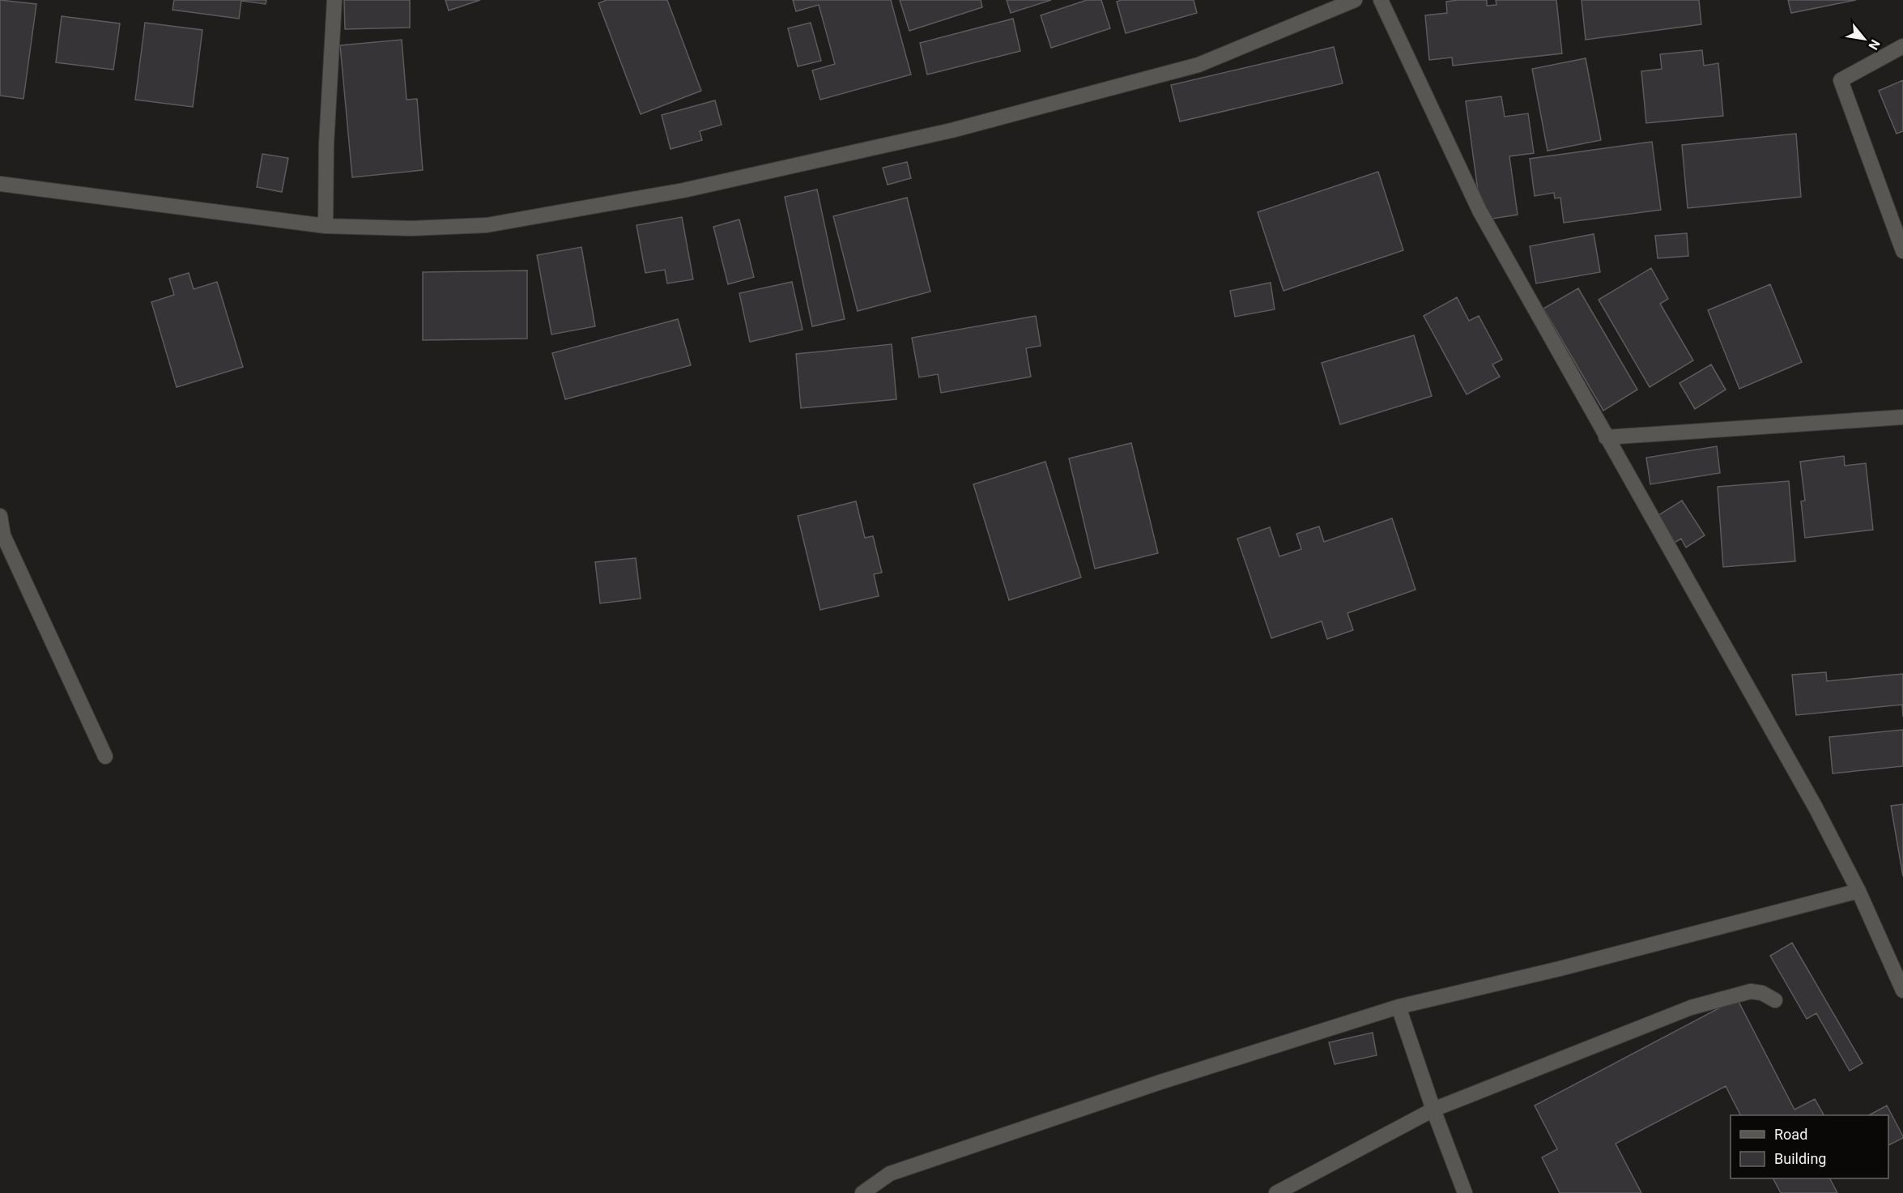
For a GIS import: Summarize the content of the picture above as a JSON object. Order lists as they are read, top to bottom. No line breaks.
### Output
{"legend":["Road","Building"],"north":"bottom right"}
